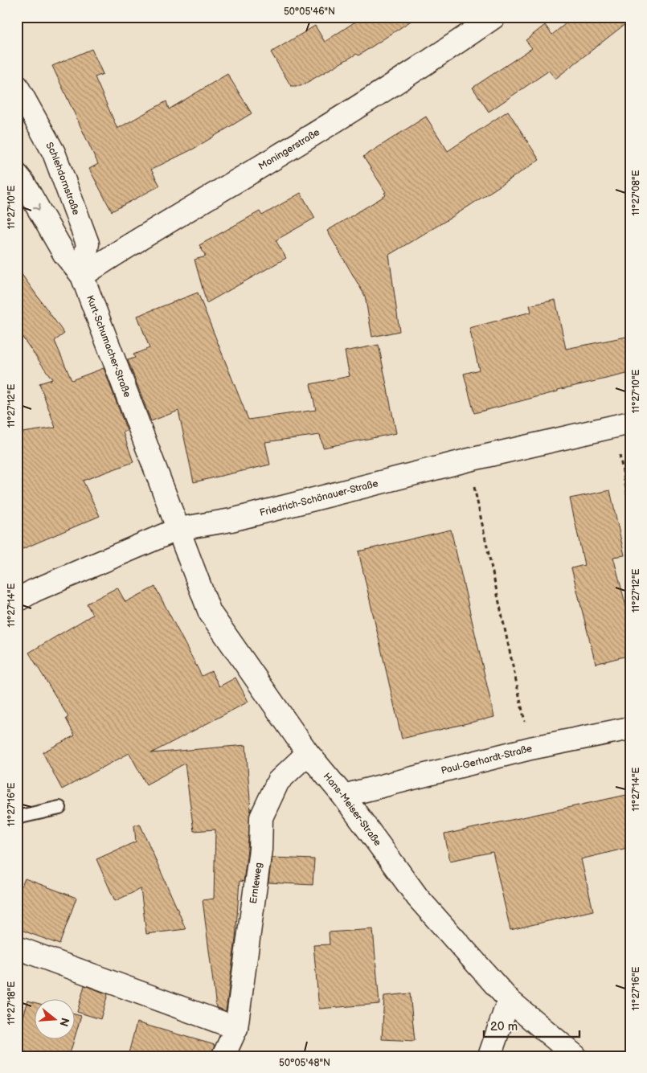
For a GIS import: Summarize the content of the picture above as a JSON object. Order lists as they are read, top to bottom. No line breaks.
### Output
{"streets":{"street":["Moningerstraße","Schlehdornstraße","Kurt-Schumacher-Straße","Friedrich-Schönauer-Straße","Paul-Gerhardt-Straße","Hans-Meiser-Straße","Ernteweg"]},"crossings":[["Moningerstraße","Schlehdornstraße"],["Moningerstraße","Kurt-Schumacher-Straße"],["Schlehdornstraße","Kurt-Schumacher-Straße"],["Kurt-Schumacher-Straße","Friedrich-Schönauer-Straße"],["Kurt-Schumacher-Straße","Hans-Meiser-Straße"],["Friedrich-Schönauer-Straße","Hans-Meiser-Straße"],["Paul-Gerhardt-Straße","Hans-Meiser-Straße"],["Hans-Meiser-Straße","Ernteweg"]],"scale_bar":"20 m","north":"right","coordinates":["50°05'46\"N","11°27'08\"E","11°27'10\"E","11°27'12\"E","11°27'14\"E","11°27'16\"E","11°27'18\"E","50°05'48\"N"]}
